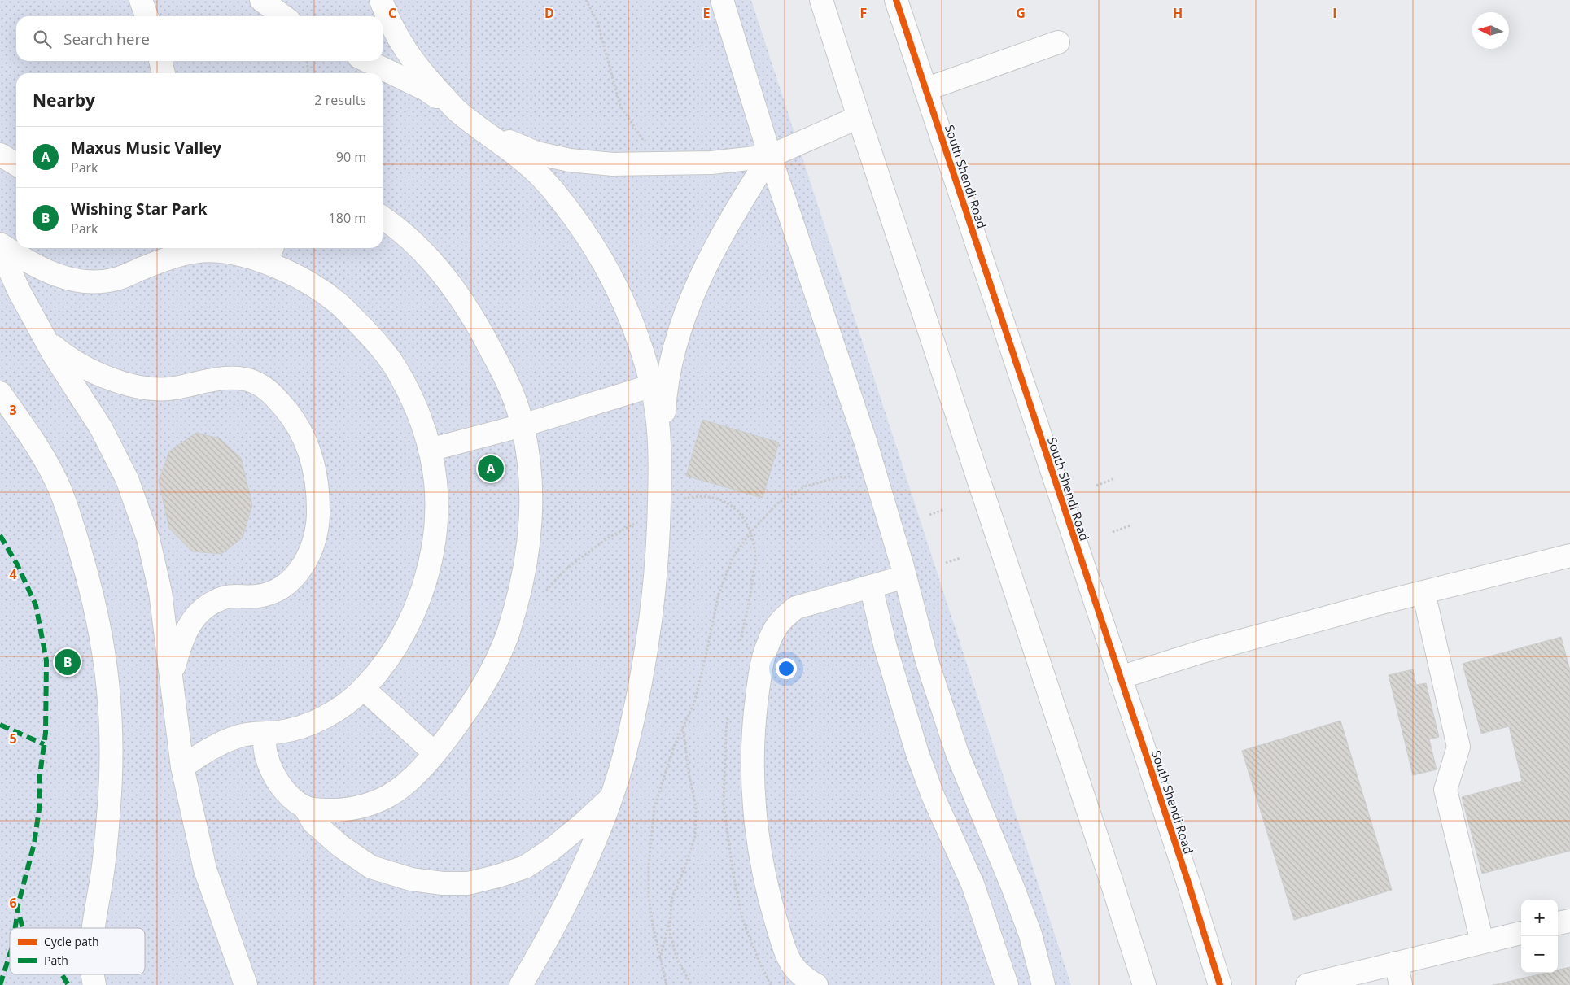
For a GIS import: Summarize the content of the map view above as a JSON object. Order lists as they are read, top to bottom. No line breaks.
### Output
{"streets":{"street":["South Shendi Road"]},"legend":["Cycle path","Path"],"north":"left","page":{"search":"Search here","heading":["Nearby","2 results"],"list":[{"mark":"A","name":"Maxus Music Valley","note":"Park","value":"90 m"},{"mark":"B","name":"Wishing Star Park","note":"Park","value":"180 m"}],"pins":["A","B"],"map_buttons":["+","−"]},"grid":{"columns":["C","D","E","F","G","H","I"],"rows":["3","4","5","6"]}}
